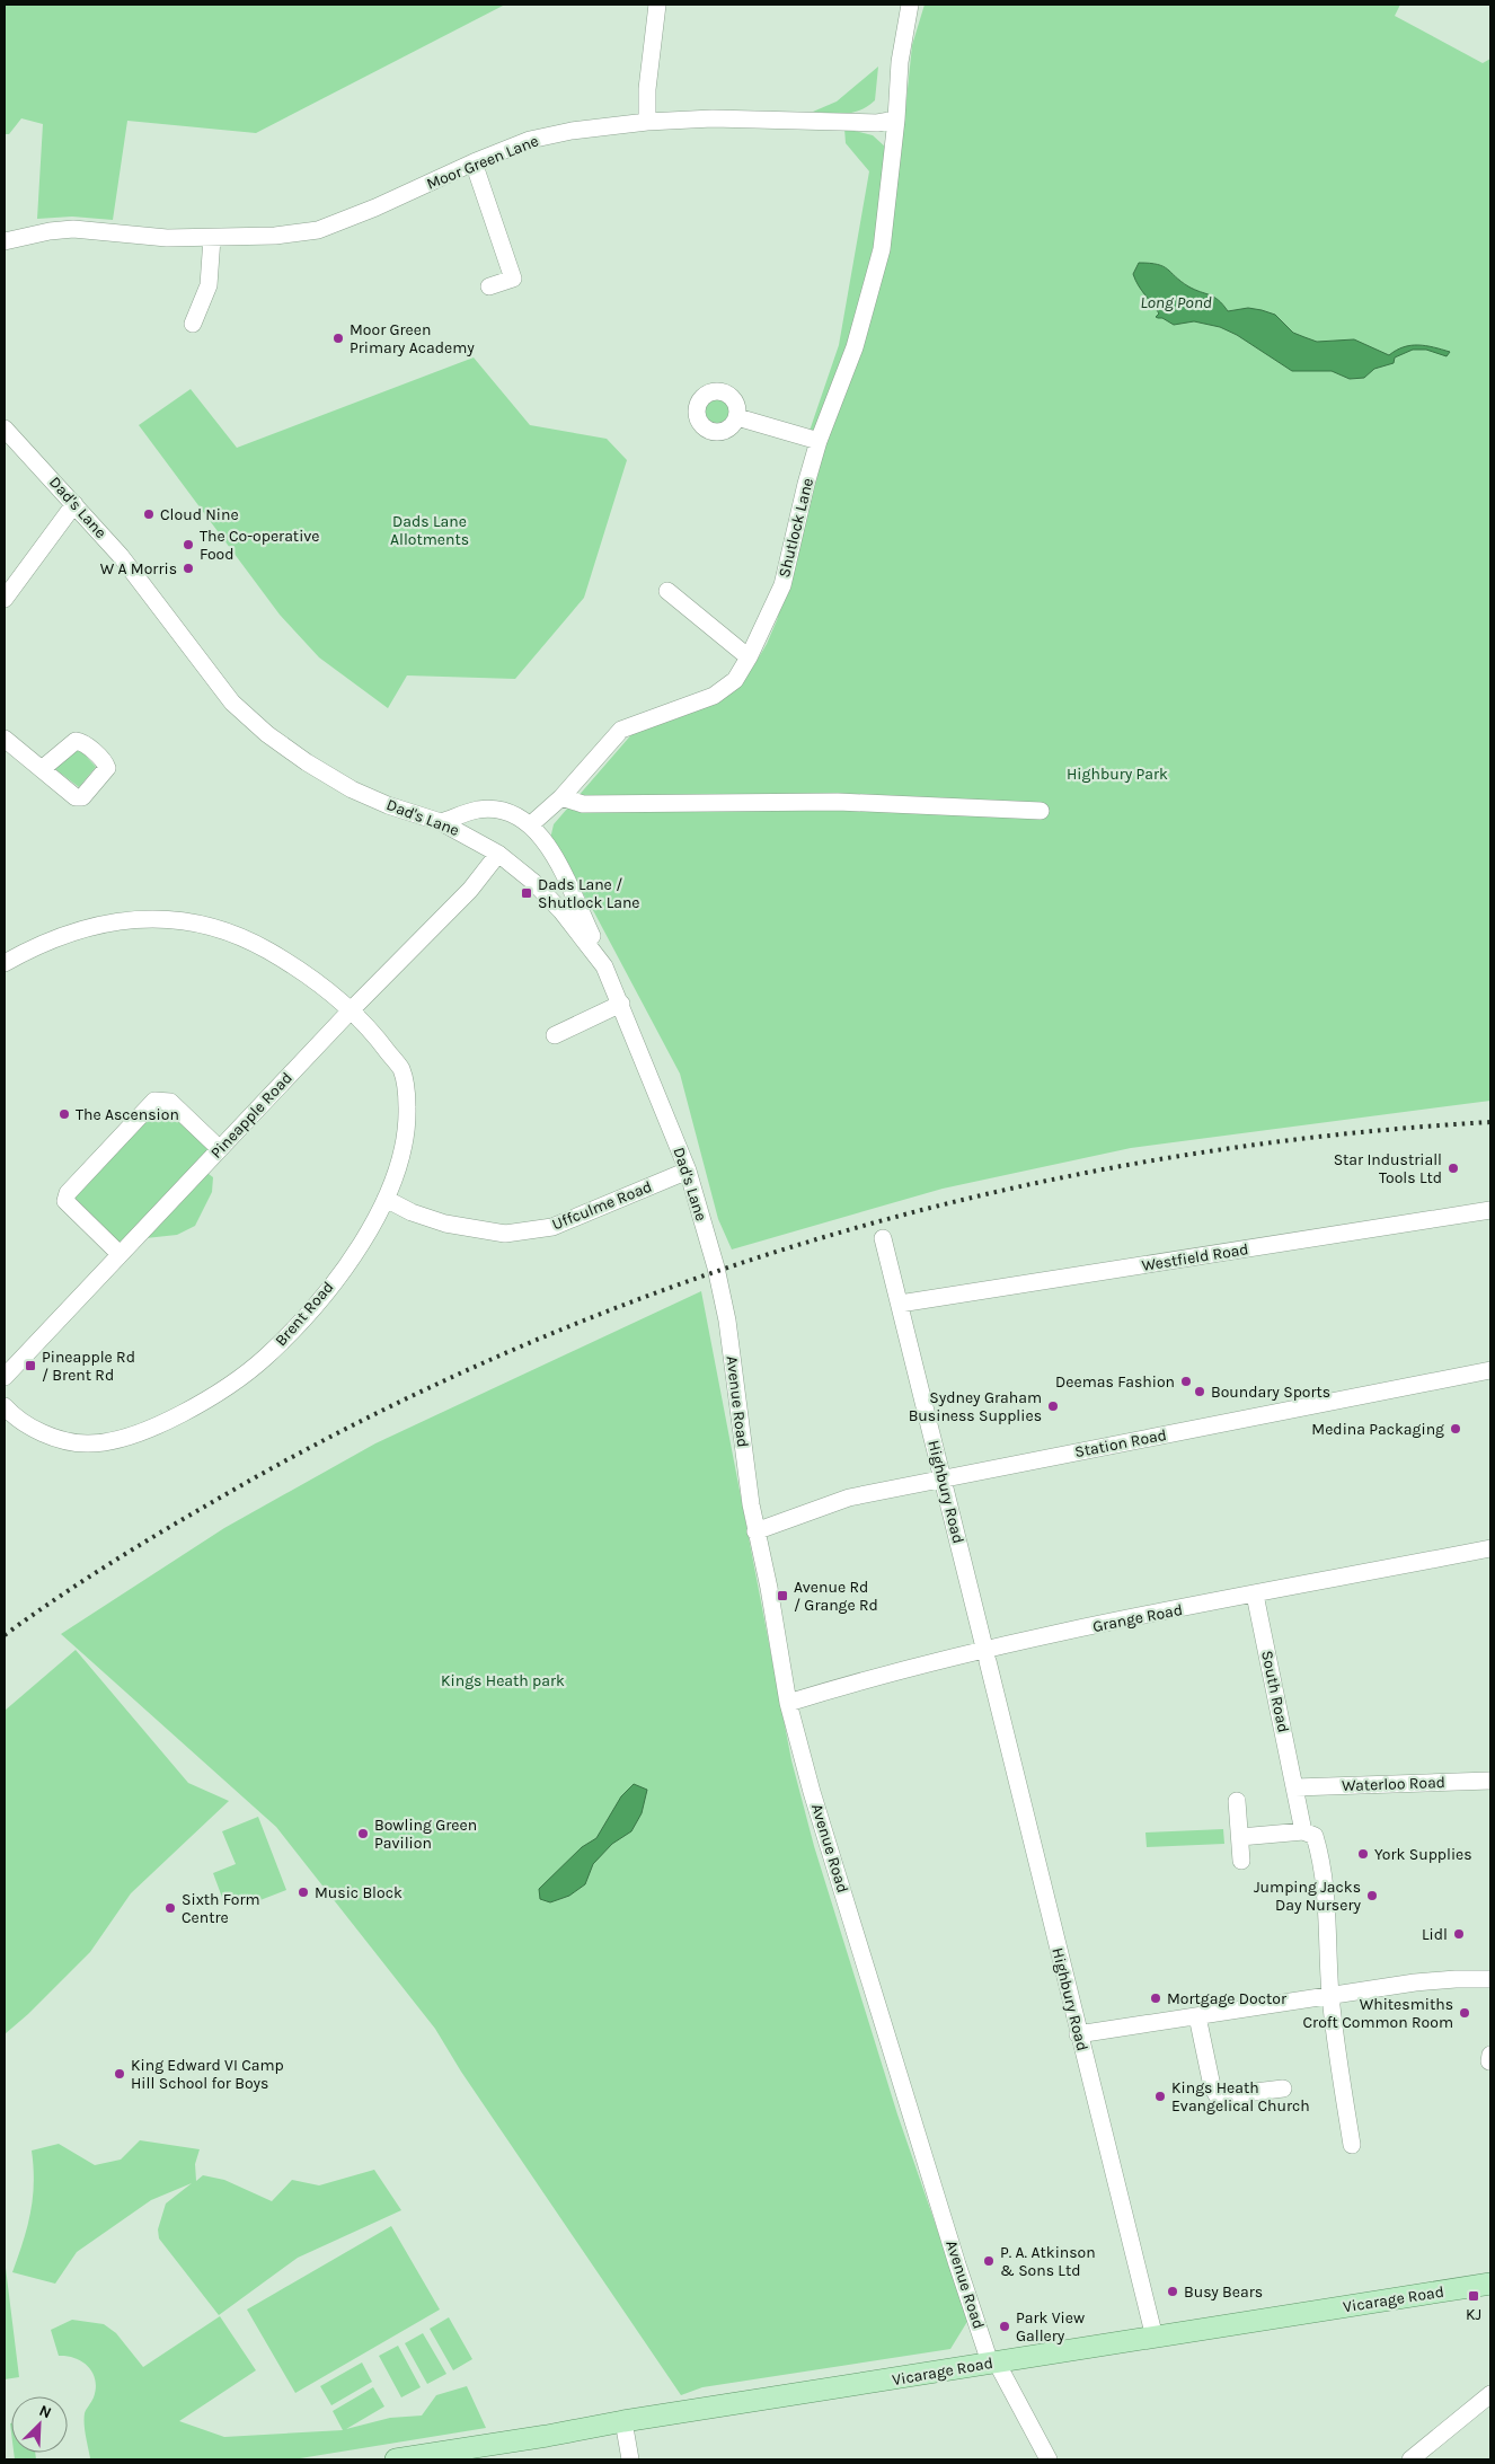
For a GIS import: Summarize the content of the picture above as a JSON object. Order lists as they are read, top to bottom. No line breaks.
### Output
{"streets":{"main road":["Vicarage Road"],"street":["Moor Green Lane","Dad's Lane","Shutlock Lane","Pineapple Road","Uffculme Road","Westfield Road","Brent Road","Avenue Road","Station Road","Highbury Road","Grange Road","South Road","Waterloo Road"]},"crossings":[["Moor Green Lane","Shutlock Lane"],["Dad's Lane","Pineapple Road"],["Dad's Lane","Uffculme Road"],["Dad's Lane","Avenue Road"],["Pineapple Road","Brent Road"],["Uffculme Road","Brent Road"],["Westfield Road","Highbury Road"],["Avenue Road","Station Road"],["Avenue Road","Grange Road"],["Avenue Road","Vicarage Road"],["Station Road","Highbury Road"],["Highbury Road","Grange Road"],["Highbury Road","Vicarage Road"],["Grange Road","South Road"],["South Road","Waterloo Road"]],"water":["Long Pond"],"parks":["Dads Lane Allotments","Highbury Park","Kings Heath park"],"places":{"other":["Moor Green Primary Academy","Cloud Nine","The Co-operative Food","W A Morris","The Ascension","Star Industriall Tools Ltd","Deemas Fashion","Boundary Sports","Sydney Graham Business Supplies","Medina Packaging","Bowling Green Pavilion","York Supplies","Music Block","Jumping Jacks Day Nursery","Sixth Form Centre","Lidl","Mortgage Doctor","Whitesmiths Croft Common Room","King Edward VI Camp Hill School for Boys","Kings Heath Evangelical Church","P. A. Atkinson & Sons Ltd","Busy Bears","Park View Gallery"],"transit":["Dads Lane / Shutlock Lane","Pineapple Rd / Brent Rd","Avenue Rd / Grange Rd","KJ"]},"north":"top right"}
